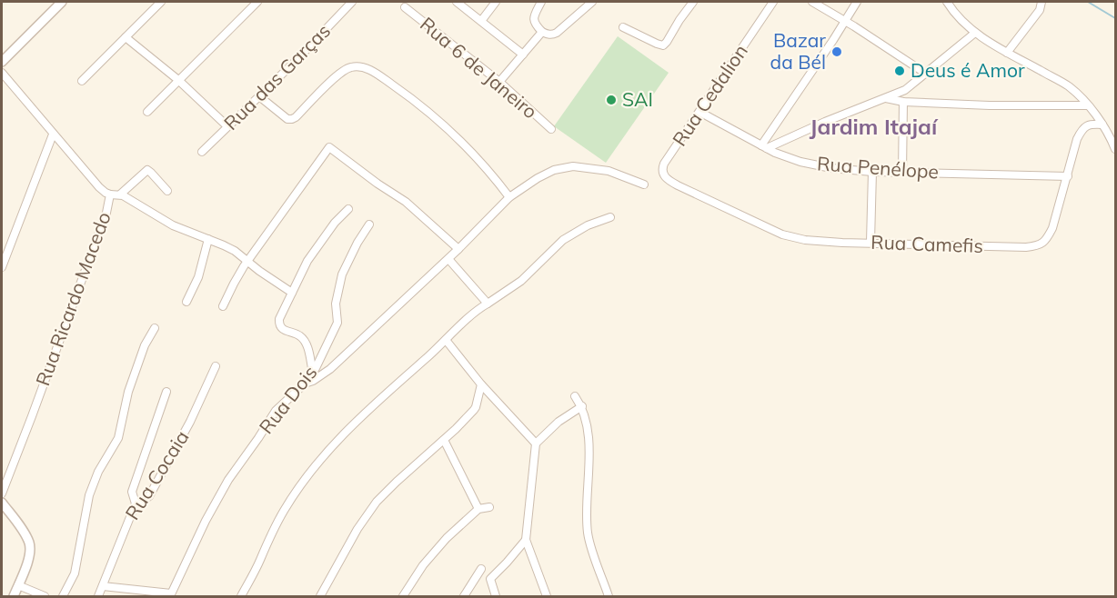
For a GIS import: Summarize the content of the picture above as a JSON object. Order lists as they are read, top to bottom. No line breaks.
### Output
{"streets":{"street":["Rua 6 de Janeiro","Rua das Garças","Rua Cedalion","Rua Penélope","Rua Camefis","Rua Ricardo Macedo","Rua Dois","Rua Cocaia"]},"crossings":[["Rua Cedalion","Rua Penélope"],["Rua Cedalion","Rua Camefis"],["Rua Penélope","Rua Camefis"]],"districts":["Jardim Itajaí"],"places":["Bazar da Bél","Deus é Amor","SAI"]}
